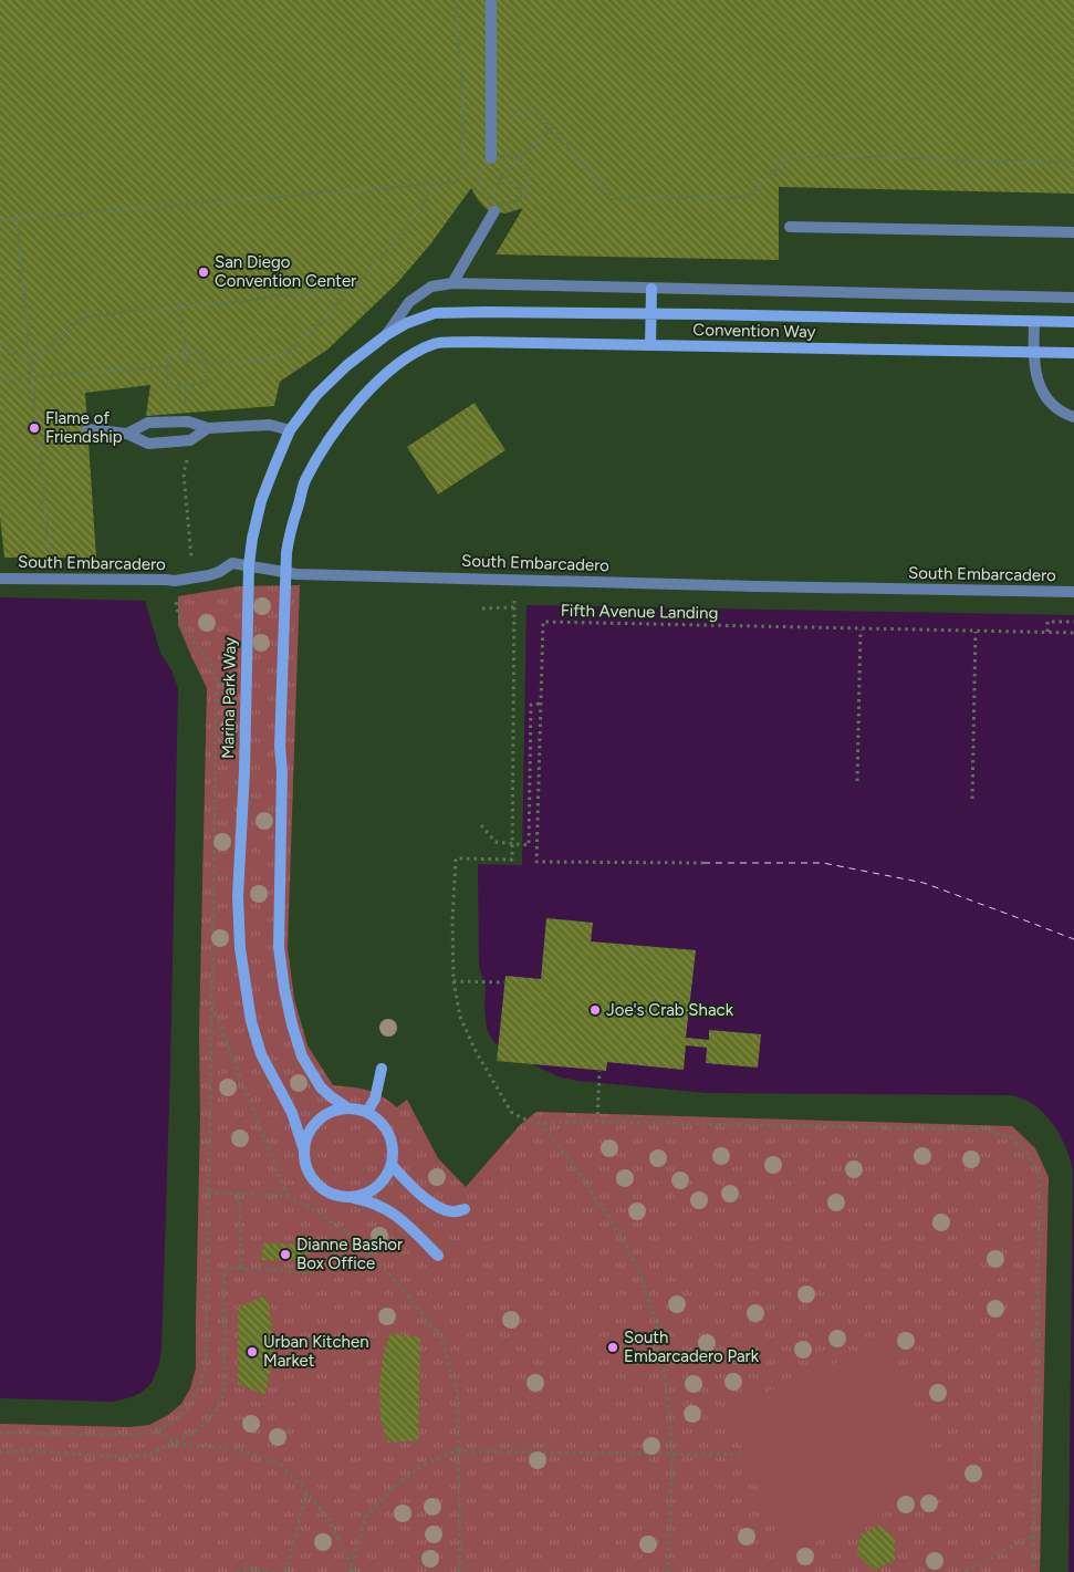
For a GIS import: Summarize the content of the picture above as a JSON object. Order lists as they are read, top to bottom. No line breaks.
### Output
{"streets":{"street":["Convention Way","South Embarcadero","Marina Park Way"],"path":["Fifth Avenue Landing"]},"crossings":[["Convention Way","South Embarcadero"],["Convention Way","Marina Park Way"],["South Embarcadero","Marina Park Way"]],"places":["San Diego Convention Center","Flame of Friendship","Joe's Crab Shack","Dianne Bashor Box Office","South Embarcadero Park","Urban Kitchen Market"]}
